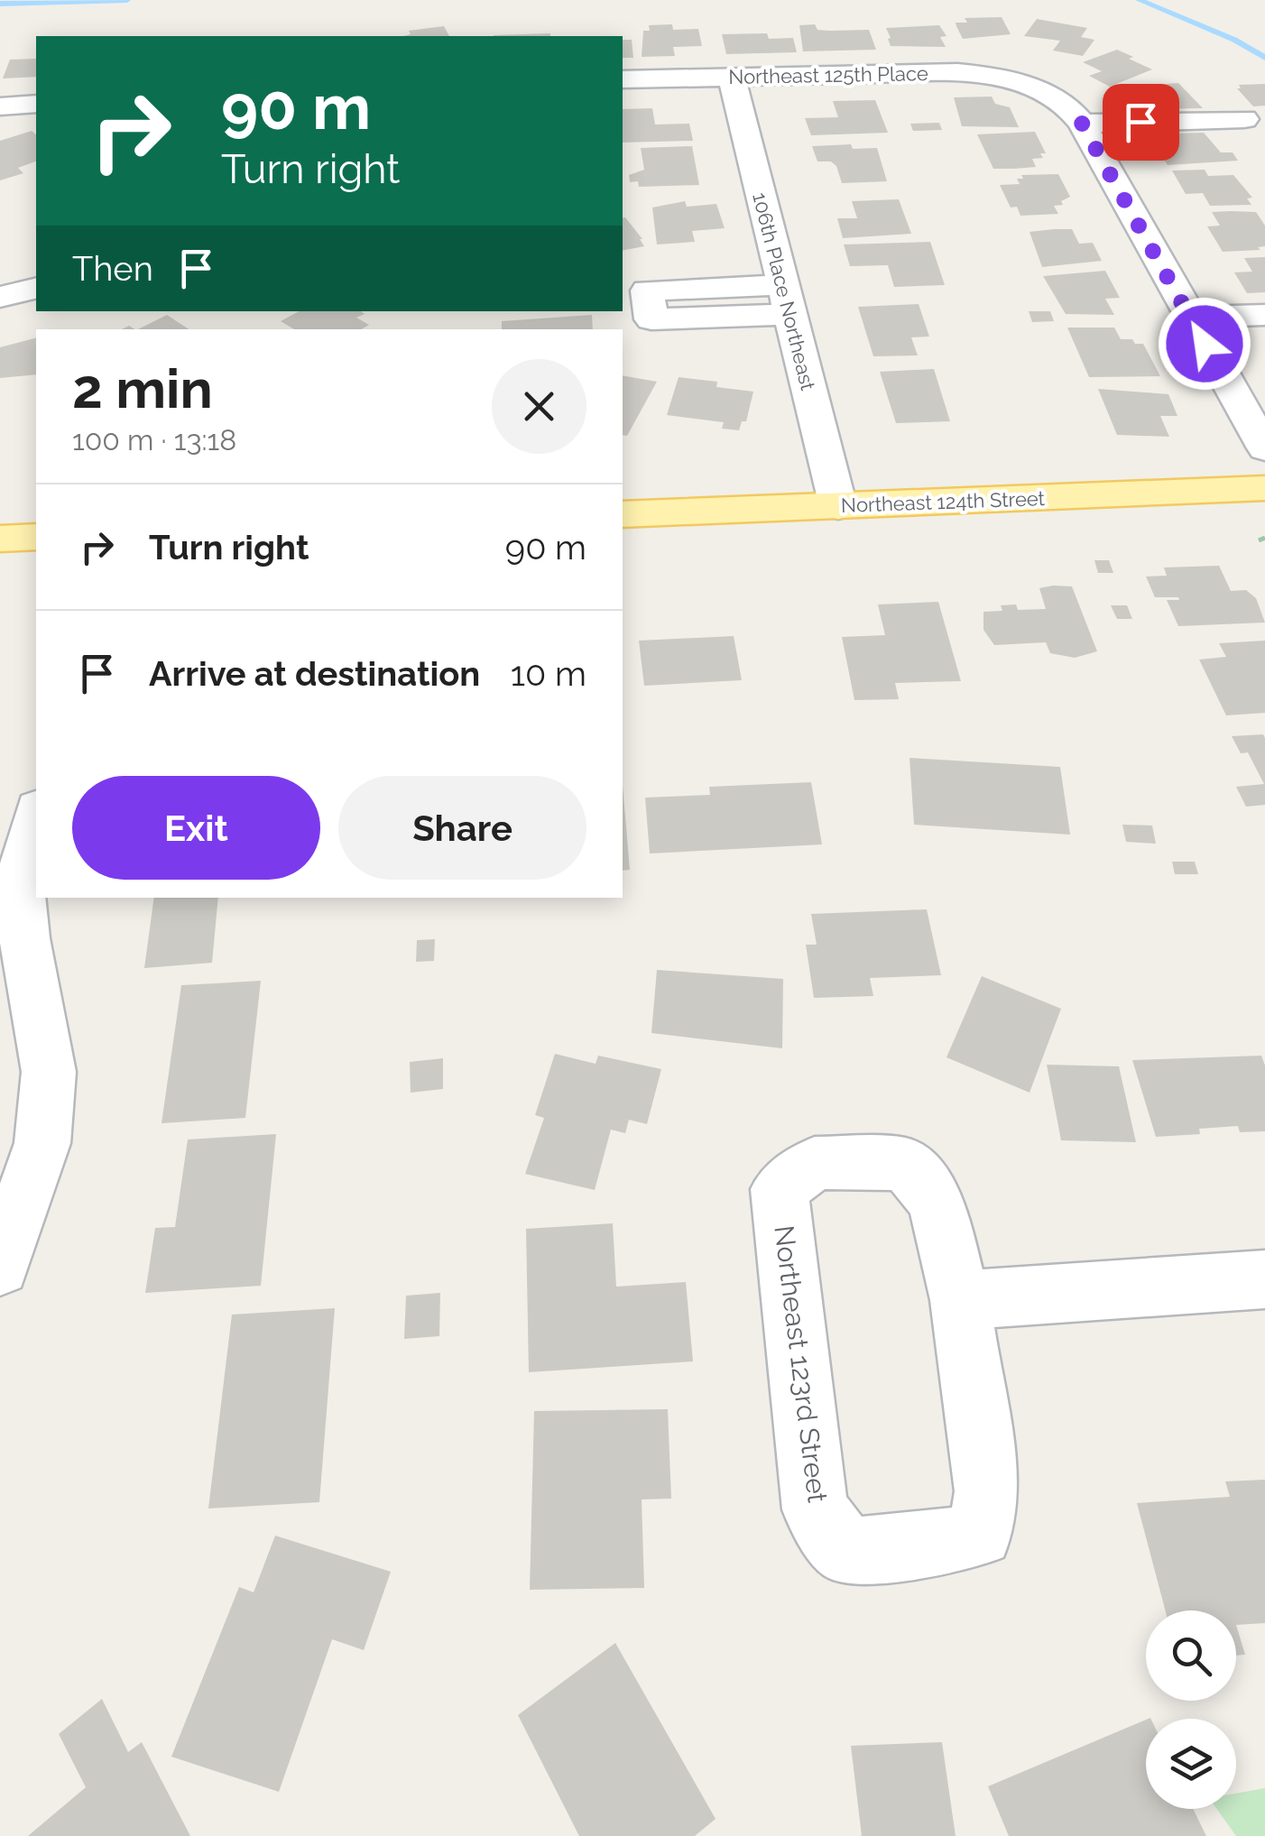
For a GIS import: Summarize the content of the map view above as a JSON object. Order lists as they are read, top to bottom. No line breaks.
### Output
{"streets":{"main road":["Northeast 124th Street"],"street":["Northeast 125th Place","106th Place Northeast","Northeast 123rd Street"]},"crossings":[["Northeast 125th Place","106th Place Northeast"],["106th Place Northeast","Northeast 124th Street"]],"page":{"turn":["90 m","Turn right"],"then":"Then","heading":["2 min","100 m · 13:18"],"list":[{"name":"Turn right","value":"90 m"},{"name":"Arrive at destination","value":"10 m"}],"buttons":["Exit","Share"]}}
